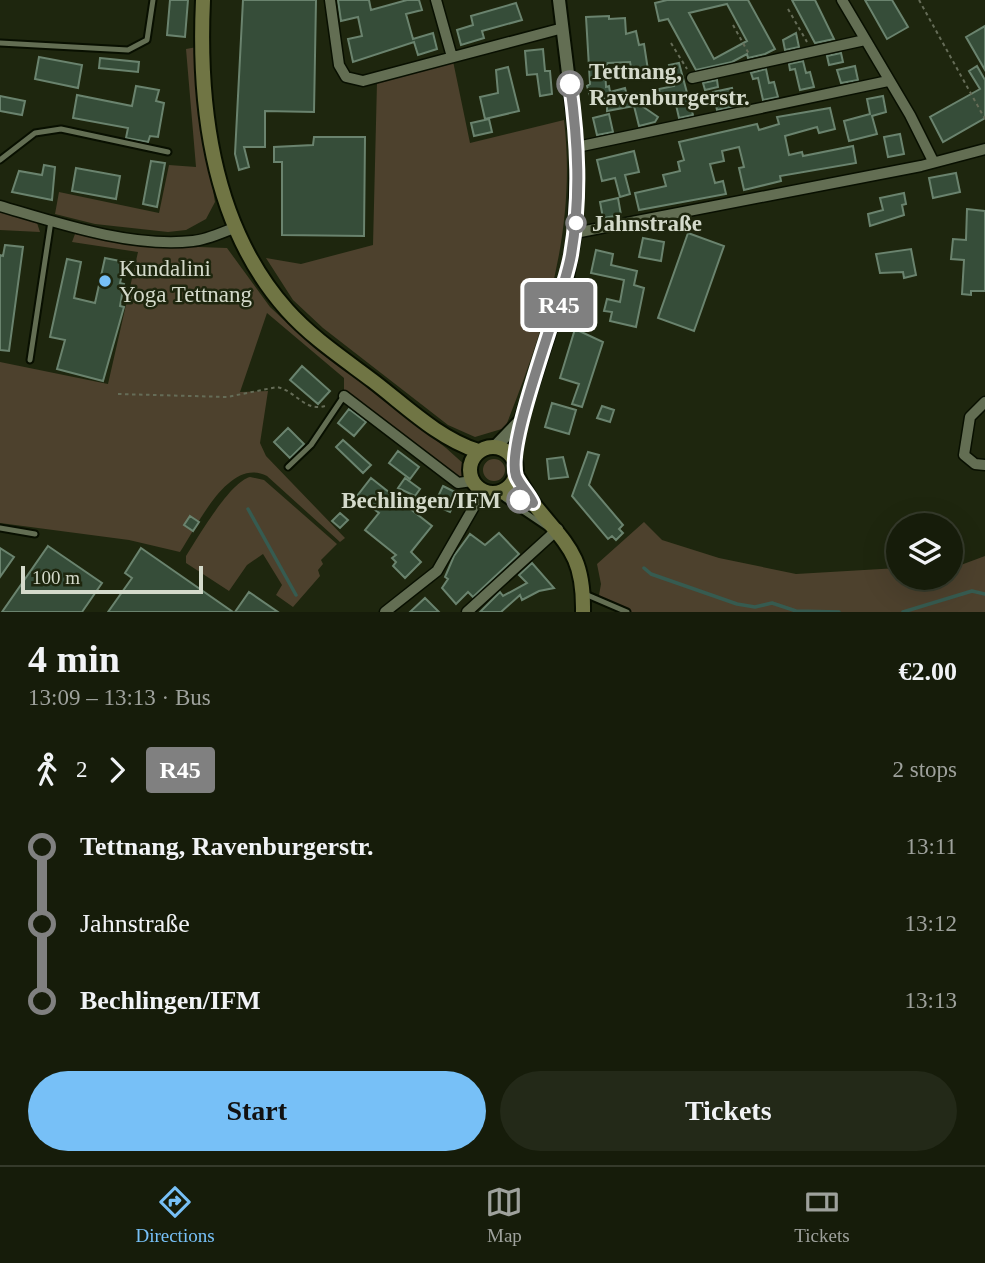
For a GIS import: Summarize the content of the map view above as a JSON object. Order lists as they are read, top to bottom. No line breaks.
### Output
{"places":["Tettnang, Ravenburgerstr.","Jahnstraße","Kundalini Yoga Tettnang","Bechlingen/IFM"],"lines":["bus line R45"],"scale_bar":"100 m","page":{"on_map":"R45","scale":"100 m","heading":["4 min","13:09 – 13:13 · Bus","€2.00"],"legs":["2","R45","2 stops"],"list":[{"name":"Tettnang, Ravenburgerstr.","value":"13:11"},{"name":"Jahnstraße","value":"13:12"},{"name":"Bechlingen/IFM","value":"13:13"}],"buttons":["Start","Tickets"],"tabs":["Directions","Map","Tickets"]}}
